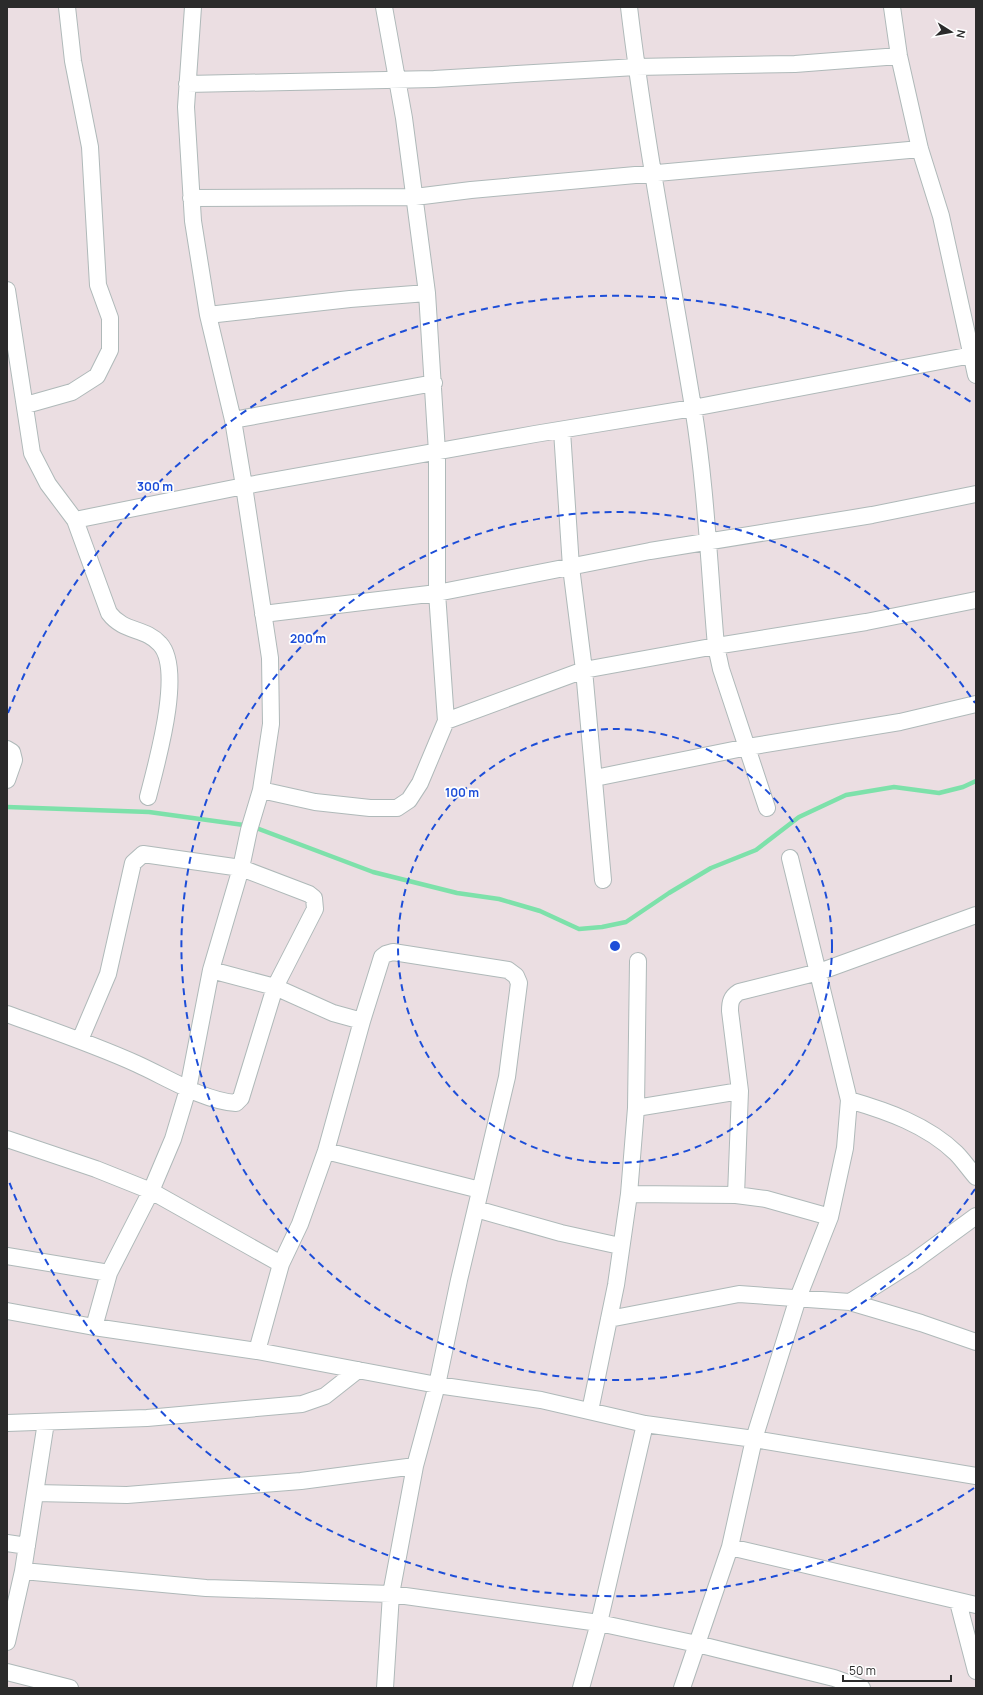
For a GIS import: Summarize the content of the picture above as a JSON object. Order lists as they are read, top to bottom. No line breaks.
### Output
{"scale_bar":"50 m","north":"right","rings":["300 m","200 m","100 m"]}
